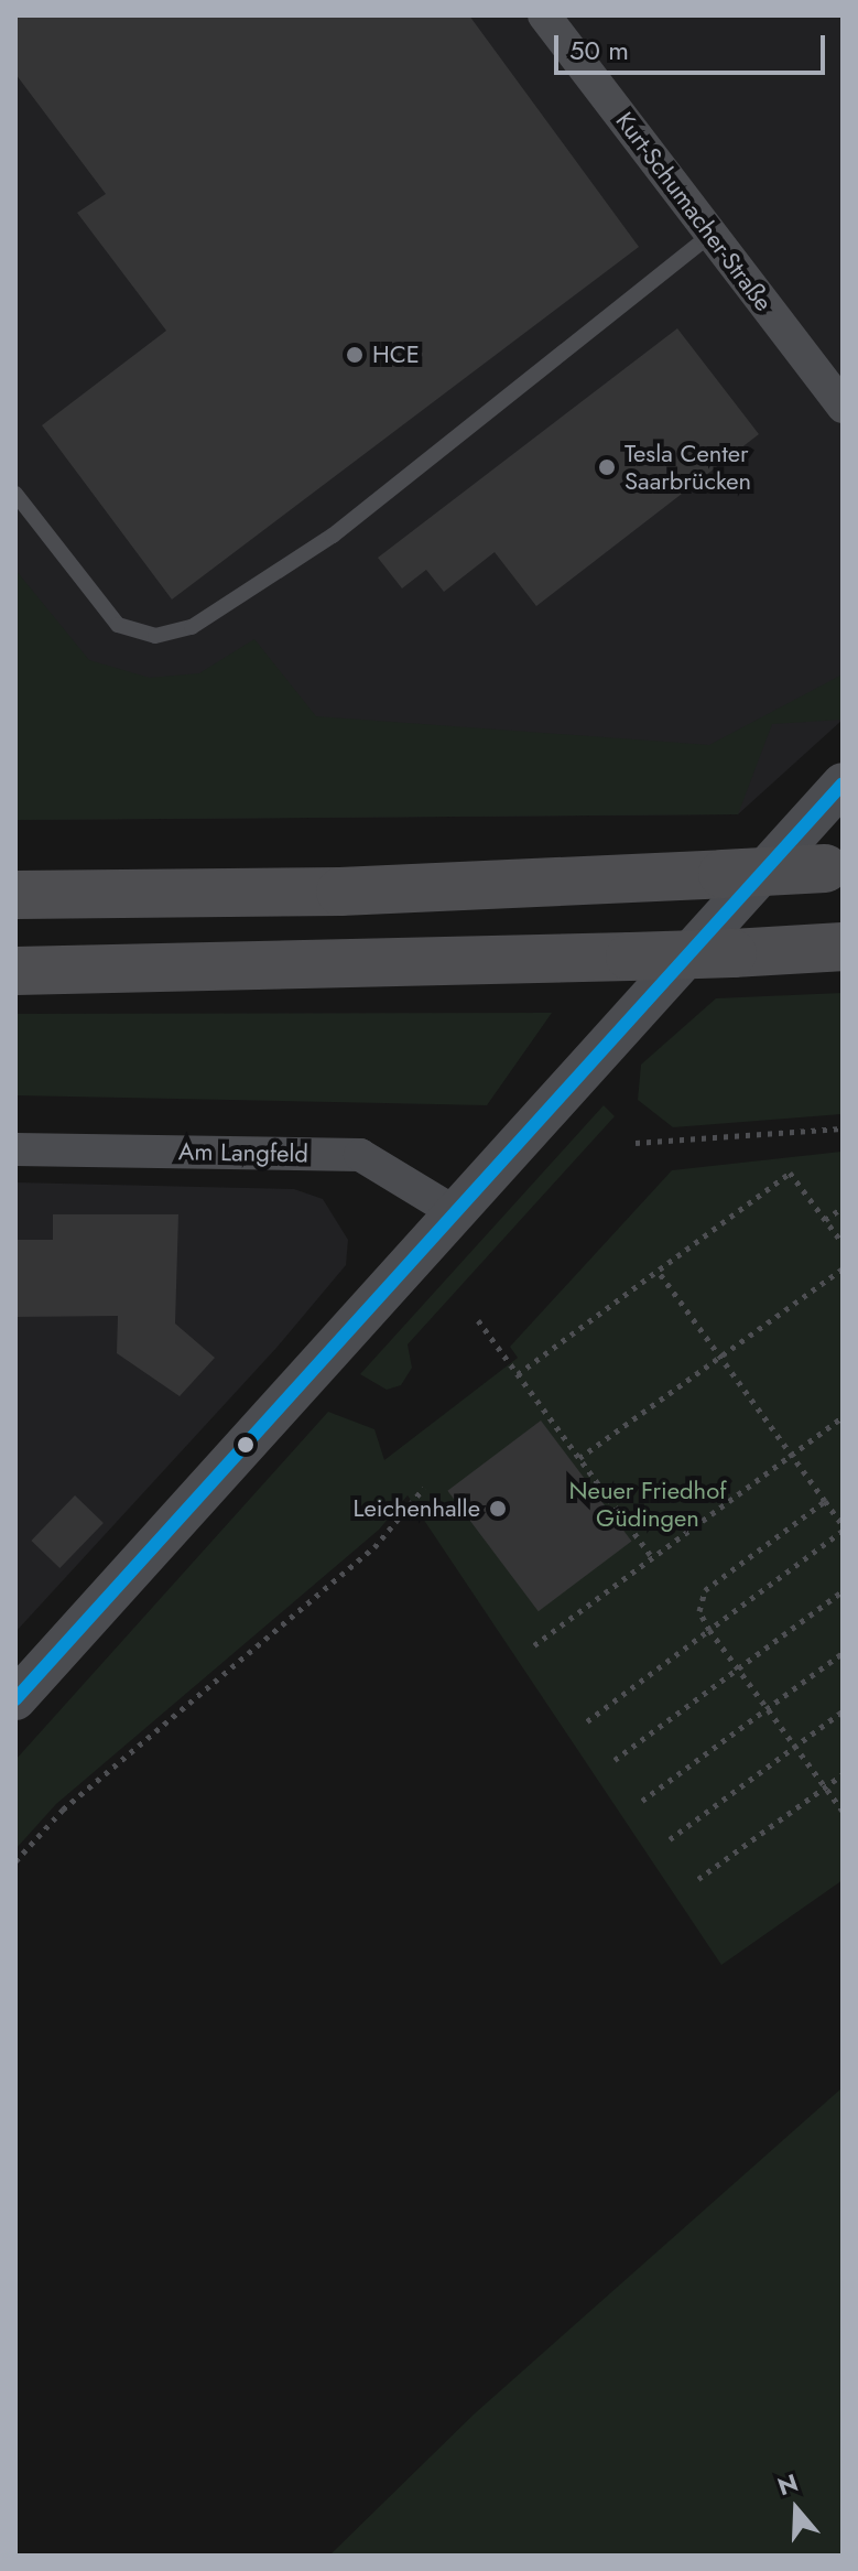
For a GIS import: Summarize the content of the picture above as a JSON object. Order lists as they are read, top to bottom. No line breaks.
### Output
{"streets":{"street":["Kurt-Schumacher-Straße","Am Langfeld"]},"parks":["Neuer Friedhof Güdingen"],"places":["HCE","Tesla Center Saarbrücken","Leichenhalle"],"scale_bar":"50 m","north":"top"}
